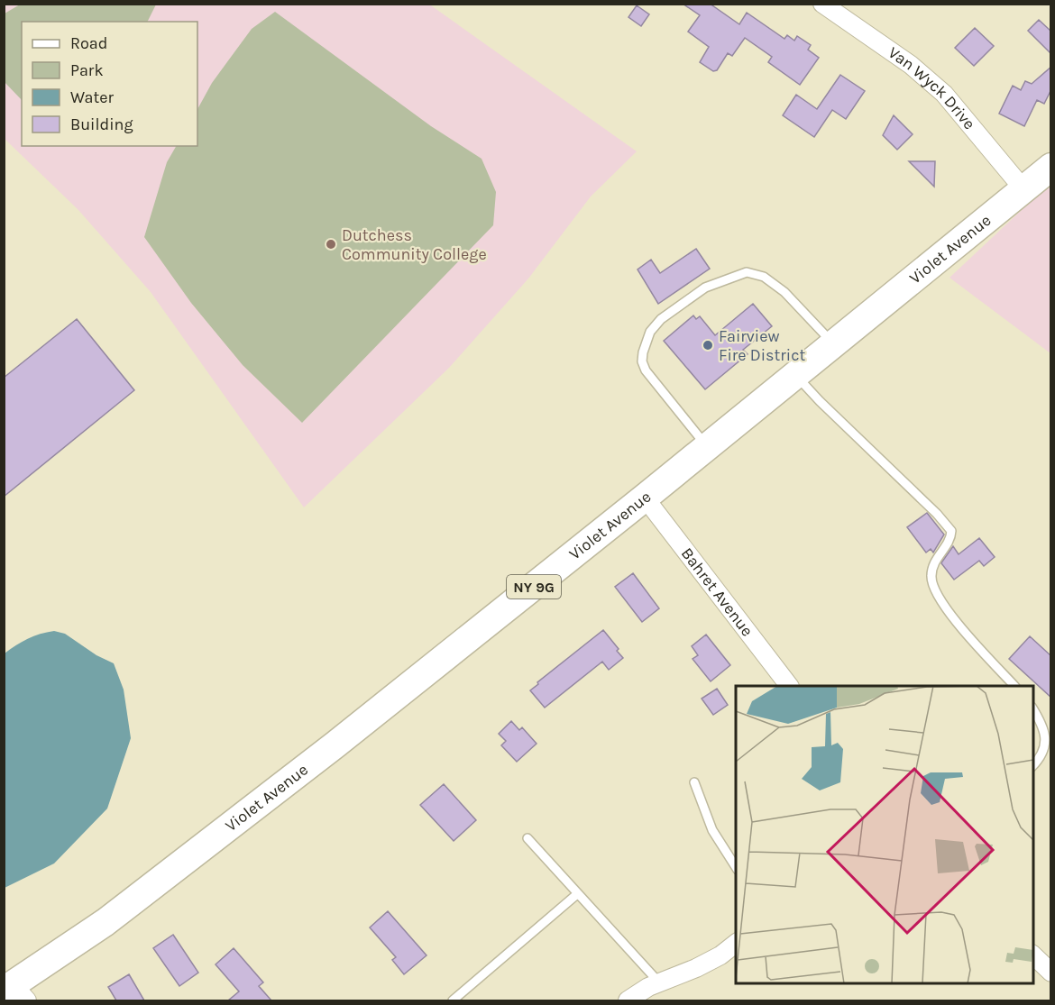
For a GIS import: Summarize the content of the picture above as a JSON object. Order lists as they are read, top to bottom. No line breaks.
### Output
{"streets":{"main road":["Violet Avenue","NY 9G"],"street":["Van Wyck Drive","Bahret Avenue"]},"crossings":[["Van Wyck Drive","Violet Avenue"],["Violet Avenue","Bahret Avenue"]],"places":["Dutchess Community College","Fairview Fire District"],"legend":["Road","Park","Water","Building"]}
